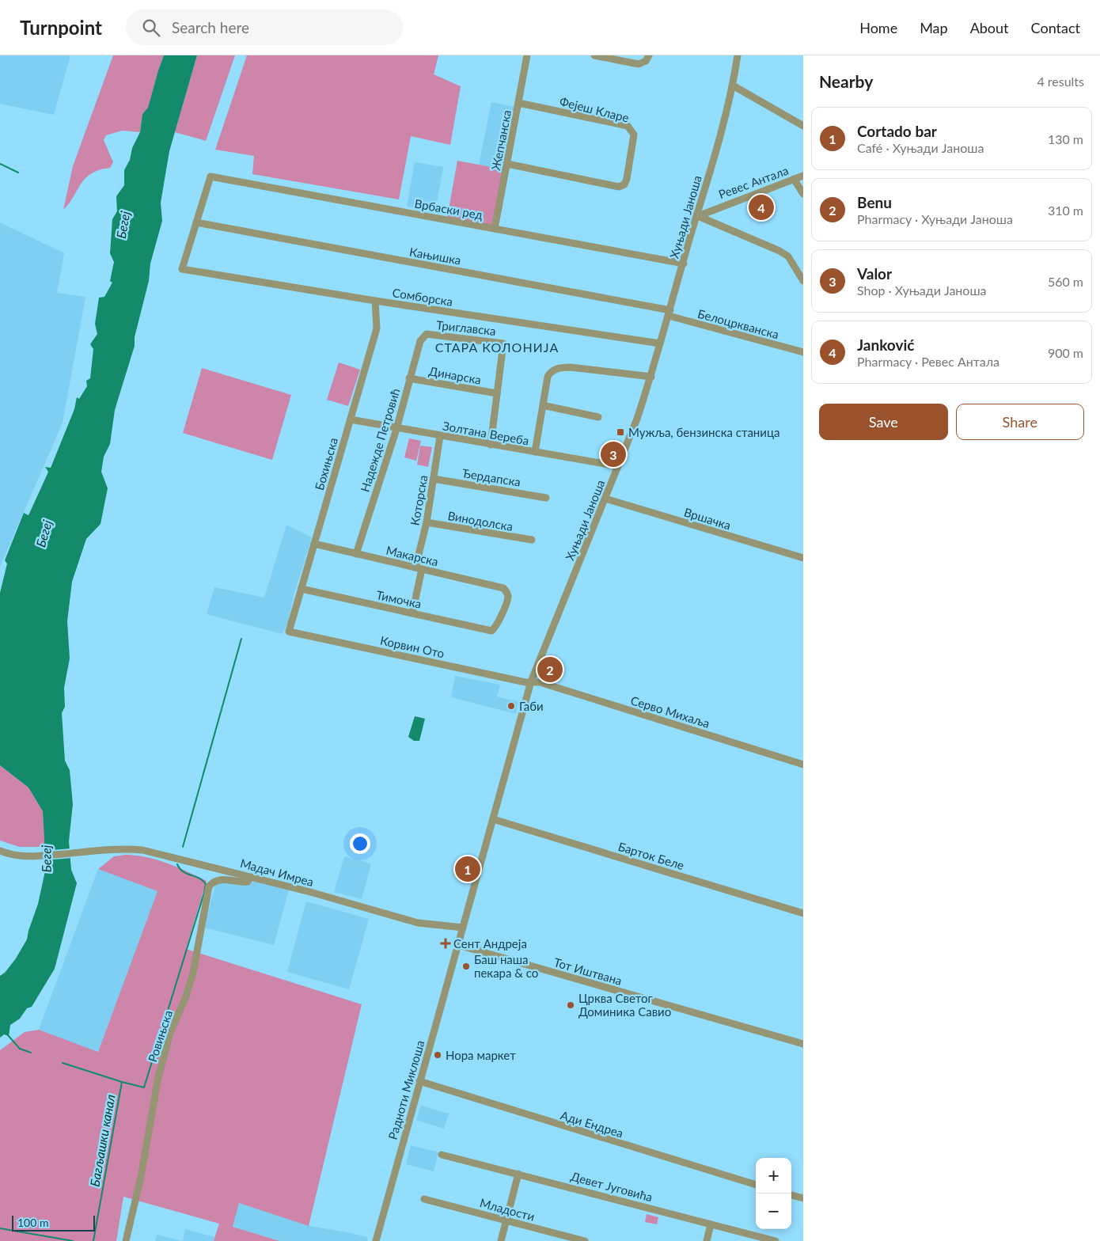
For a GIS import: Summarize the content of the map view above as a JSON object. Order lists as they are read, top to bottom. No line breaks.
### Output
{"streets":{"street":["Фејеш Кларе","Жепчанска","Ревес Антала","Врбаски ред","Хуњади Јаноша","Кањишка","Сомборска","Белоцркванска","Триглавска","Динарска","Золтана Вереба","Надежде Петровић","Бохињска","Ђердапска","Которска","Вршачка","Винодолска","Макарска","Тимочка","Корвин Ото","Серво Михаља","Барток Беле","Мадач Имреа","Тот Иштвана","Ровињска","Радноти Миклоша","Ади Ендреа","Девет Југовића","Младости"]},"crossings":[["Фејеш Кларе","Жепчанска"],["Жепчанска","Врбаски ред"],["Ревес Антала","Хуњади Јаноша"],["Врбаски ред","Хуњади Јаноша"],["Врбаски ред","Кањишка"],["Врбаски ред","Сомборска"],["Хуњади Јаноша","Кањишка"],["Хуњади Јаноша","Сомборска"],["Хуњади Јаноша","Белоцркванска"],["Хуњади Јаноша","Золтана Вереба"],["Хуњади Јаноша","Вршачка"],["Хуњади Јаноша","Корвин Ото"],["Хуњади Јаноша","Серво Михаља"],["Хуњади Јаноша","Барток Беле"],["Хуњади Јаноша","Мадач Имреа"],["Хуњади Јаноша","Тот Иштвана"],["Хуњади Јаноша","Радноти Миклоша"],["Кањишка","Сомборска"],["Кањишка","Белоцркванска"],["Сомборска","Бохињска"],["Триглавска","Динарска"],["Триглавска","Надежде Петровић"],["Динарска","Надежде Петровић"],["Золтана Вереба","Надежде Петровић"],["Золтана Вереба","Бохињска"],["Золтана Вереба","Которска"],["Надежде Петровић","Макарска"],["Бохињска","Макарска"],["Бохињска","Тимочка"],["Бохињска","Корвин Ото"],["Ђердапска","Которска"],["Которска","Винодолска"],["Которска","Макарска"],["Которска","Тимочка"],["Макарска","Тимочка"],["Корвин Ото","Серво Михаља"],["Мадач Имреа","Ровињска"],["Тот Иштвана","Радноти Миклоша"],["Радноти Миклоша","Ади Ендреа"]],"districts":["СТАРА КОЛОНИЈА"],"water":["Бегеј","Багљашки канал"],"places":{"transit":["Мужља, бензинска станица"],"other":["Габи","Баш наша пекара & co","Црква Светог Доминика Савио","Нора маркет"],"health":["Сент Андреја"]},"scale_bar":"100 m","page":{"header":"Turnpoint","search":"Search here","nav":["Home","Map","About","Contact"],"heading":["Nearby","4 results"],"list":[{"mark":"1","name":"Cortado bar","note":"Café · Хуњади Јаноша","value":"130 m"},{"mark":"2","name":"Benu","note":"Pharmacy · Хуњади Јаноша","value":"310 m"},{"mark":"3","name":"Valor","note":"Shop · Хуњади Јаноша","value":"560 m"},{"mark":"4","name":"Janković","note":"Pharmacy · Ревес Антала","value":"900 m"}],"pins":["4","3","2","1"],"buttons":["Save","Share"],"map_buttons":["+","−"],"scale":"100 m"}}
